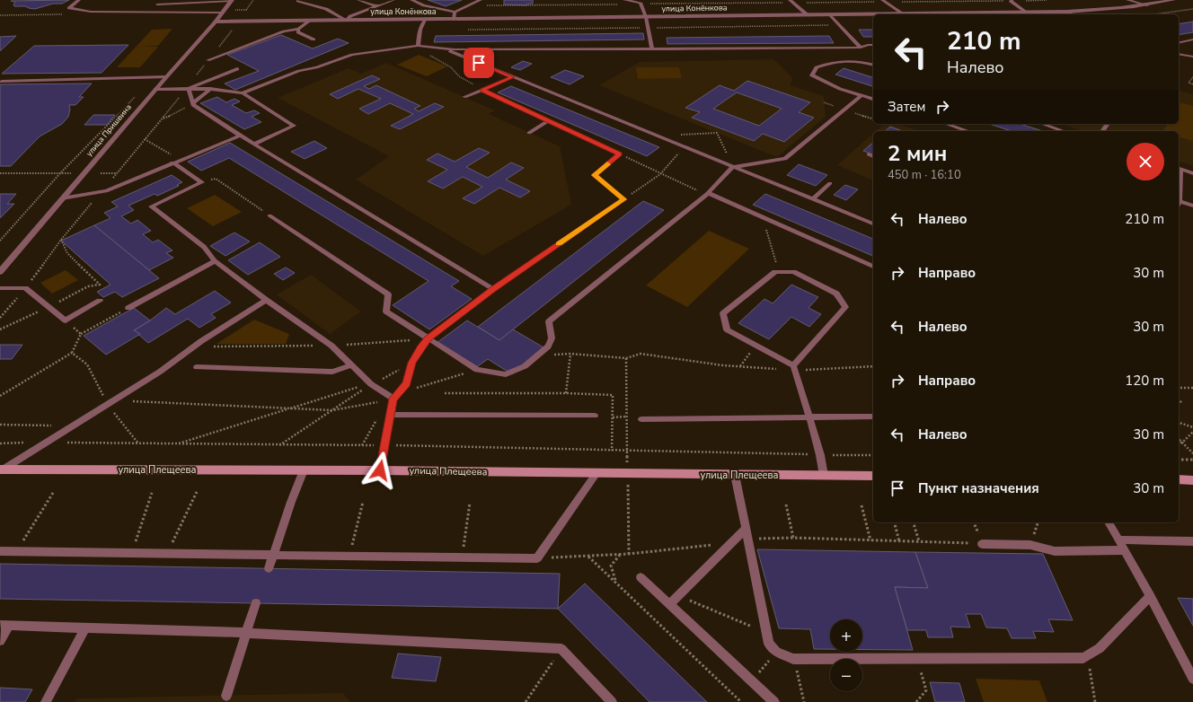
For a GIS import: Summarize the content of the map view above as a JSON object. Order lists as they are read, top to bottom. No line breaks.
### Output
{"streets":{"main road":["улица Плещеева"],"street":["улица Конёнкова","улица Пришвина"]},"crossings":[["улица Конёнкова","улица Пришвина"]],"page":{"turn":["210 m","Налево"],"then":"Затем","heading":["2 мин","450 m · 16:10"],"list":[{"name":"Налево","value":"210 m"},{"name":"Направо","value":"30 m"},{"name":"Налево","value":"30 m"},{"name":"Направо","value":"120 m"},{"name":"Налево","value":"30 m"},{"name":"Пункт назначения","value":"30 m"}],"map_buttons":["+","−"]}}
